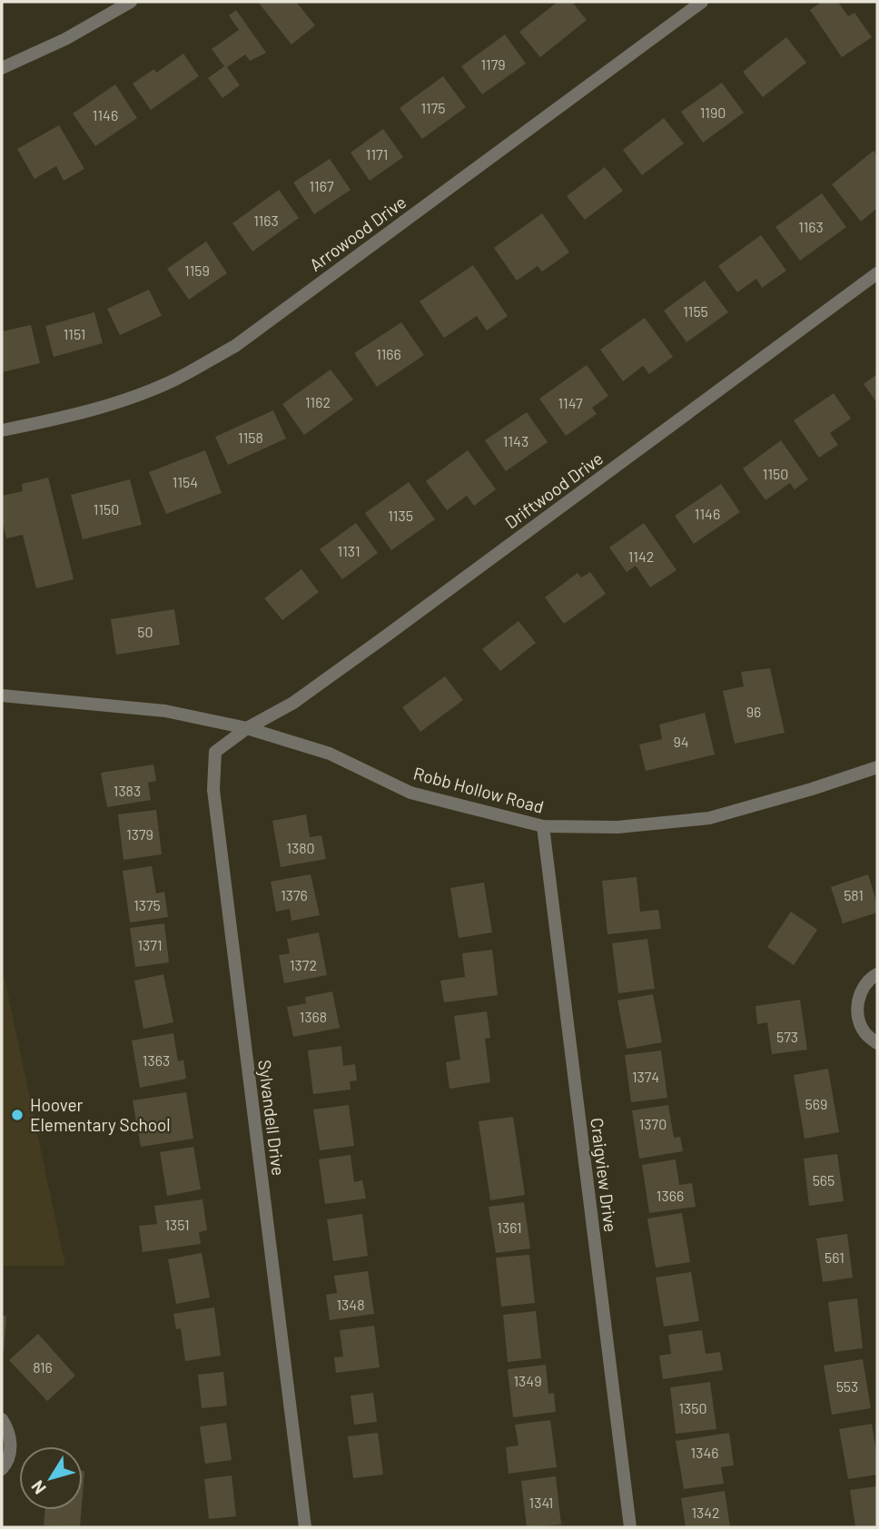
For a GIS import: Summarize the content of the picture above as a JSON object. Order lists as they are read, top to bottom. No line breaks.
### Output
{"streets":{"street":["Arrowood Drive","Driftwood Drive","Robb Hollow Road","Sylvandell Drive","Craigview Drive"]},"crossings":[["Driftwood Drive","Robb Hollow Road"],["Driftwood Drive","Sylvandell Drive"],["Robb Hollow Road","Sylvandell Drive"],["Robb Hollow Road","Craigview Drive"]],"places":["Hoover Elementary School"],"house_numbers":["1179","1175","1190","1146","1171","1167","1163","1163","1159","1155","1151","1166","1162","1147","1158","1143","1150","1154","1150","1146","1135","1131","1142","50","96","94","1383","1379","1380","1376","581","1375","1371","1372","1368","573","1363","1374","569","1370","565","1366","1351","1361","561","1348","816","1349","553","1350","1346","1341","1342"],"north":"bottom left"}
